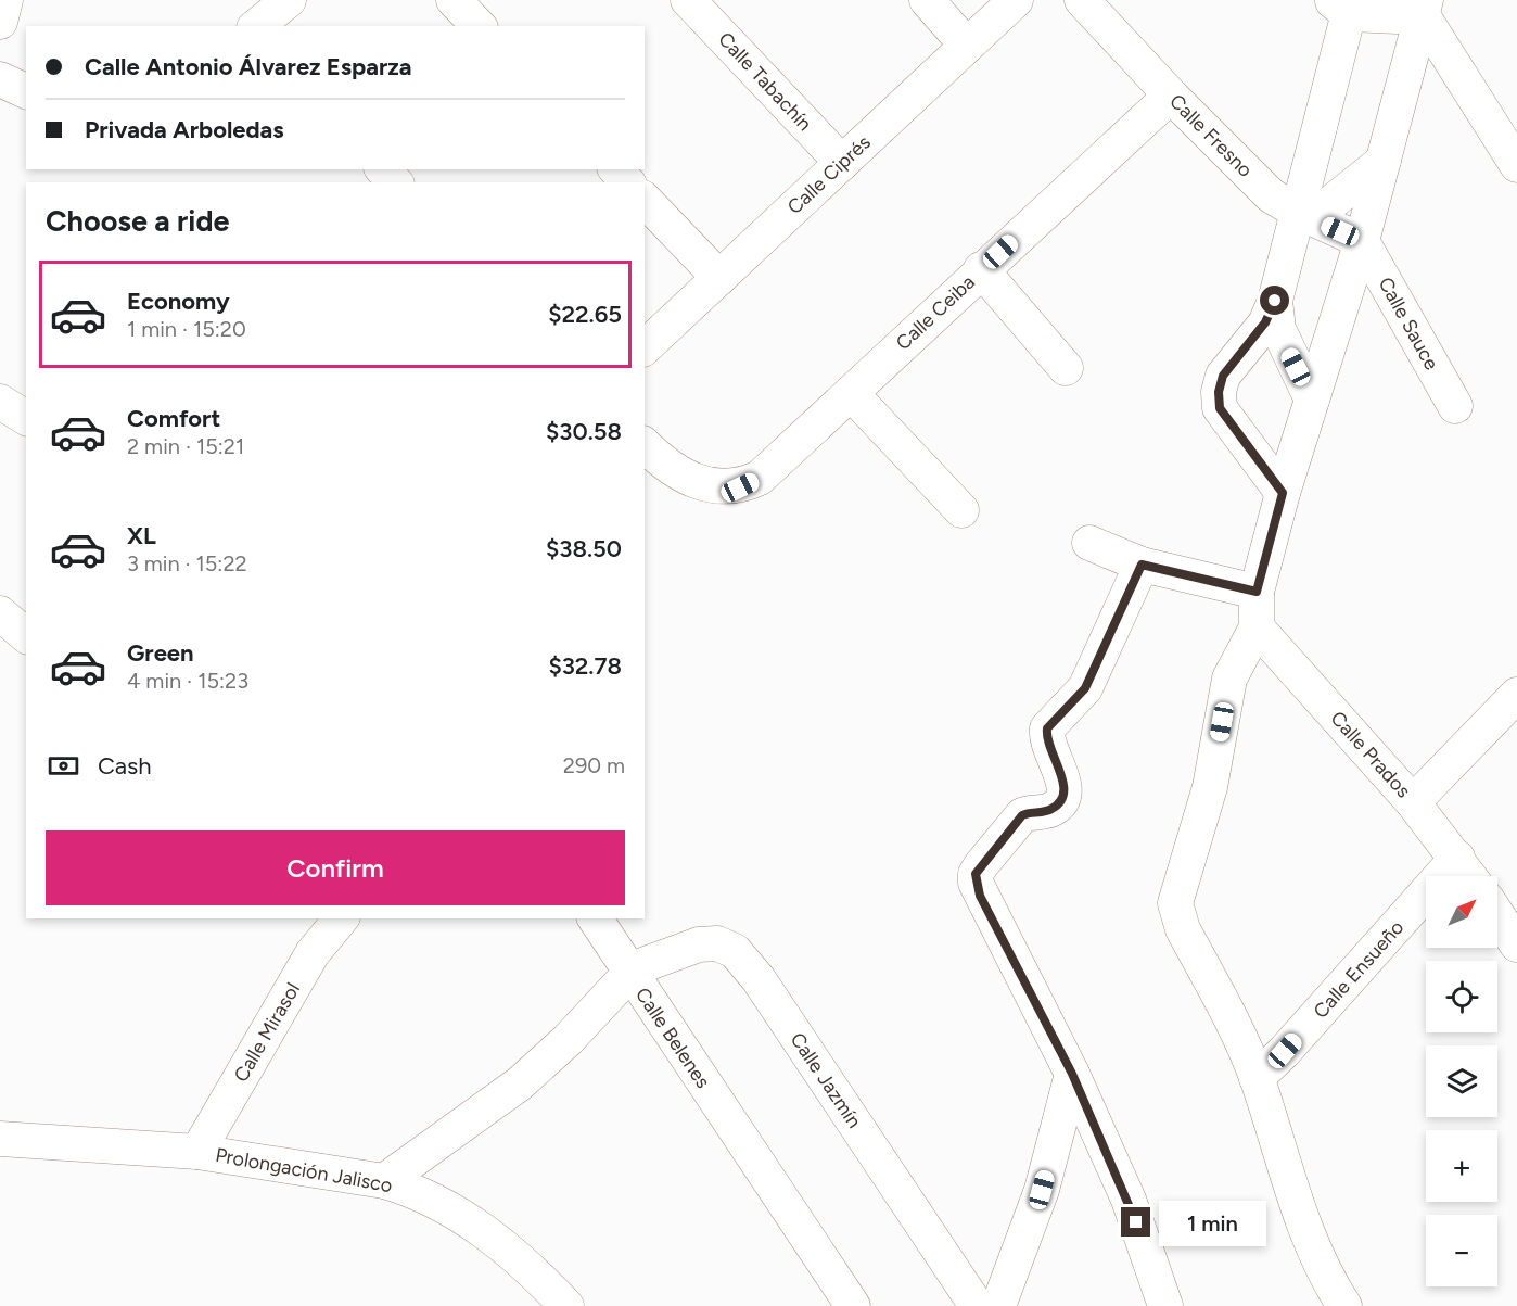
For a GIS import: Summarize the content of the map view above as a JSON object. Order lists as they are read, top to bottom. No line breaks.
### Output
{"streets":{"street":["Calle Tabachín","Calle Fresno","Calle Ciprés","Calle Ceiba","Calle Sauce","Calle Prados","Calle Ensueño","Calle Mirasol","Calle Belenes","Calle Jazmín","Prolongación Jalisco"]},"crossings":[["Calle Tabachín","Calle Ciprés"],["Calle Fresno","Calle Ceiba"],["Calle Fresno","Calle Sauce"],["Calle Prados","Calle Ensueño"],["Calle Mirasol","Prolongación Jalisco"],["Calle Belenes","Calle Jazmín"],["Calle Belenes","Prolongación Jalisco"]],"north":"top right","page":{"banner":["Calle Antonio Álvarez Esparza","Privada Arboledas"],"heading":"Choose a ride","list":[{"name":"Economy","note":"1 min · 15:20","value":"$22.65"},{"name":"Comfort","note":"2 min · 15:21","value":"$30.58"},{"name":"XL","note":"3 min · 15:22","value":"$38.50"},{"name":"Green","note":"4 min · 15:23","value":"$32.78"}],"pay":["Cash","290 m"],"buttons":"Confirm","map_buttons":["+","−"],"bubble":"1 min"}}
